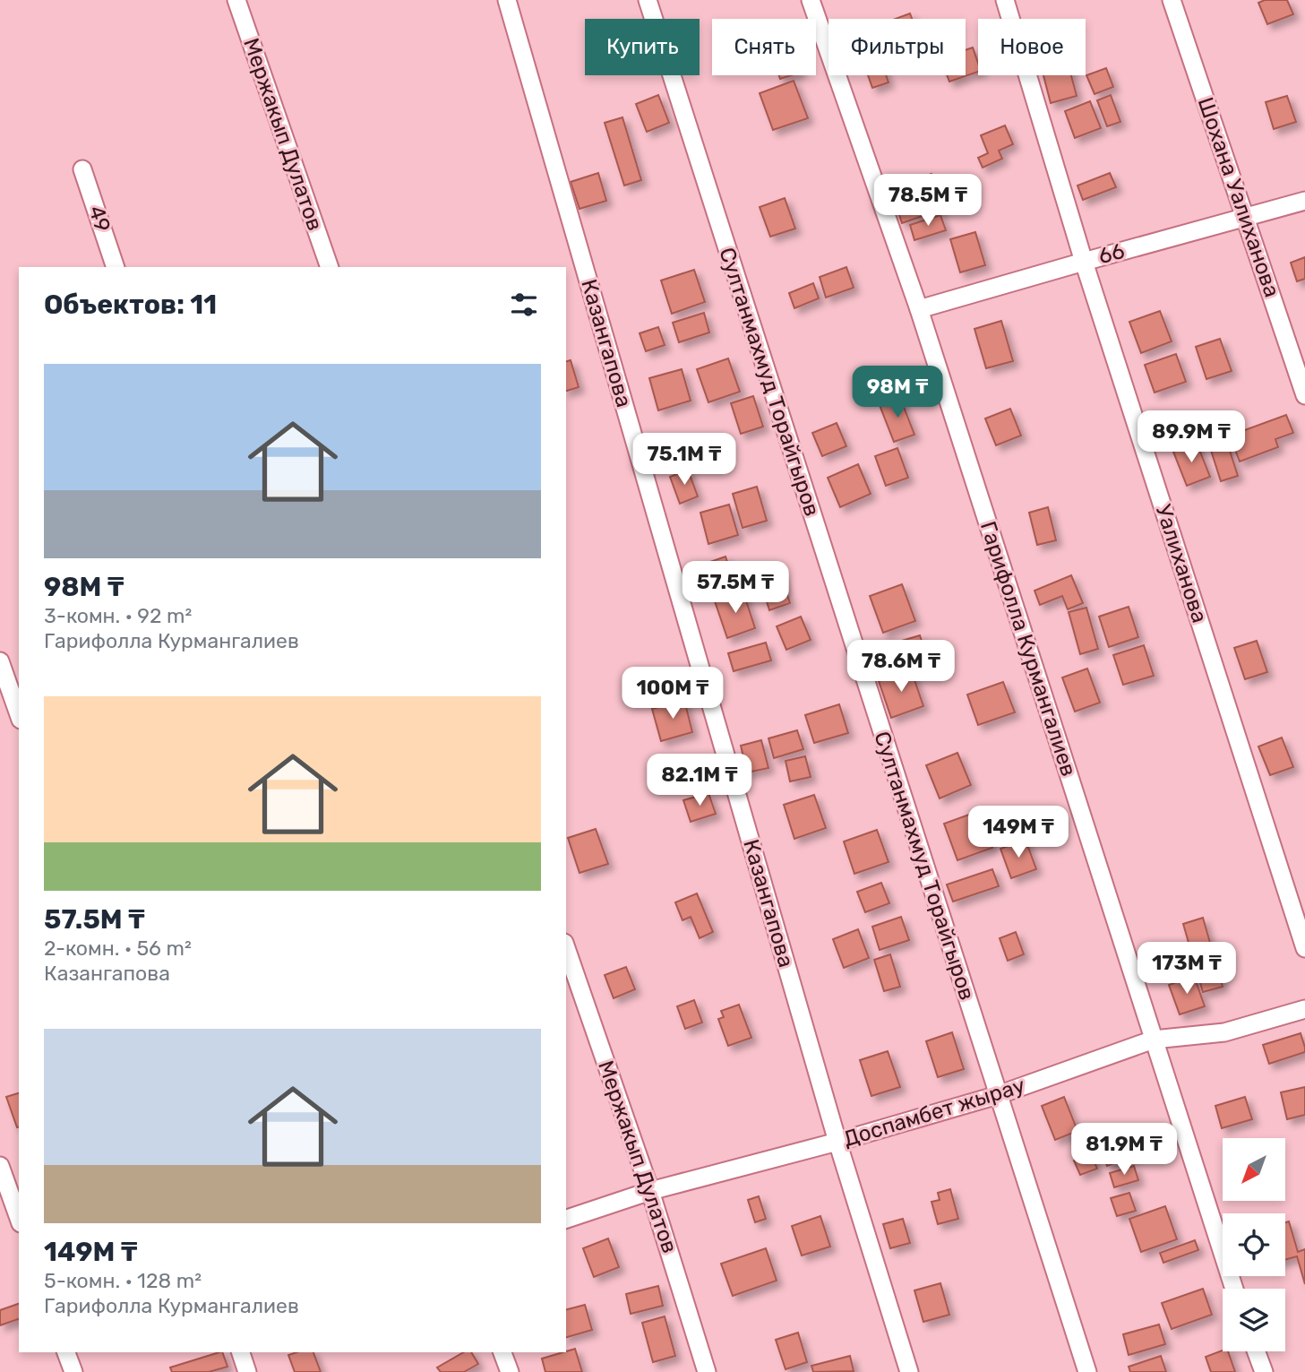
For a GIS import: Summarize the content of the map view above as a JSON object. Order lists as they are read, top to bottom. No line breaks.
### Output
{"streets":{"street":["Мержакып Дулатов","Шохана Уалиханова","49","66","Казангапова","Султанмахмуд Торайгыров","Уалиханова","Гарифолла Курмангалиев","Доспамбет жырау"]},"crossings":[["Мержакып Дулатов","Доспамбет жырау"],["Шохана Уалиханова","66"],["66","Уалиханова"],["66","Гарифолла Курмангалиев"],["Казангапова","Доспамбет жырау"],["Султанмахмуд Торайгыров","Доспамбет жырау"],["Гарифолла Курмангалиев","Доспамбет жырау"]],"north":"bottom left","page":{"chip":["Купить","Снять","Фильтры","Новое"],"price":["78.5M ₸","98M ₸","89.9M ₸","75.1M ₸","57.5M ₸","78.6M ₸","100M ₸","82.1M ₸","149M ₸","173M ₸","81.9M ₸"],"heading":"Объектов: 11","list":[{"name":"98M ₸","note":"3-комн. · 92 m² · Гарифолла Курмангалиев"},{"name":"57.5M ₸","note":"2-комн. · 56 m² · Казангапова"},{"name":"149M ₸","note":"5-комн. · 128 m² · Гарифолла Курмангалиев"}]}}
